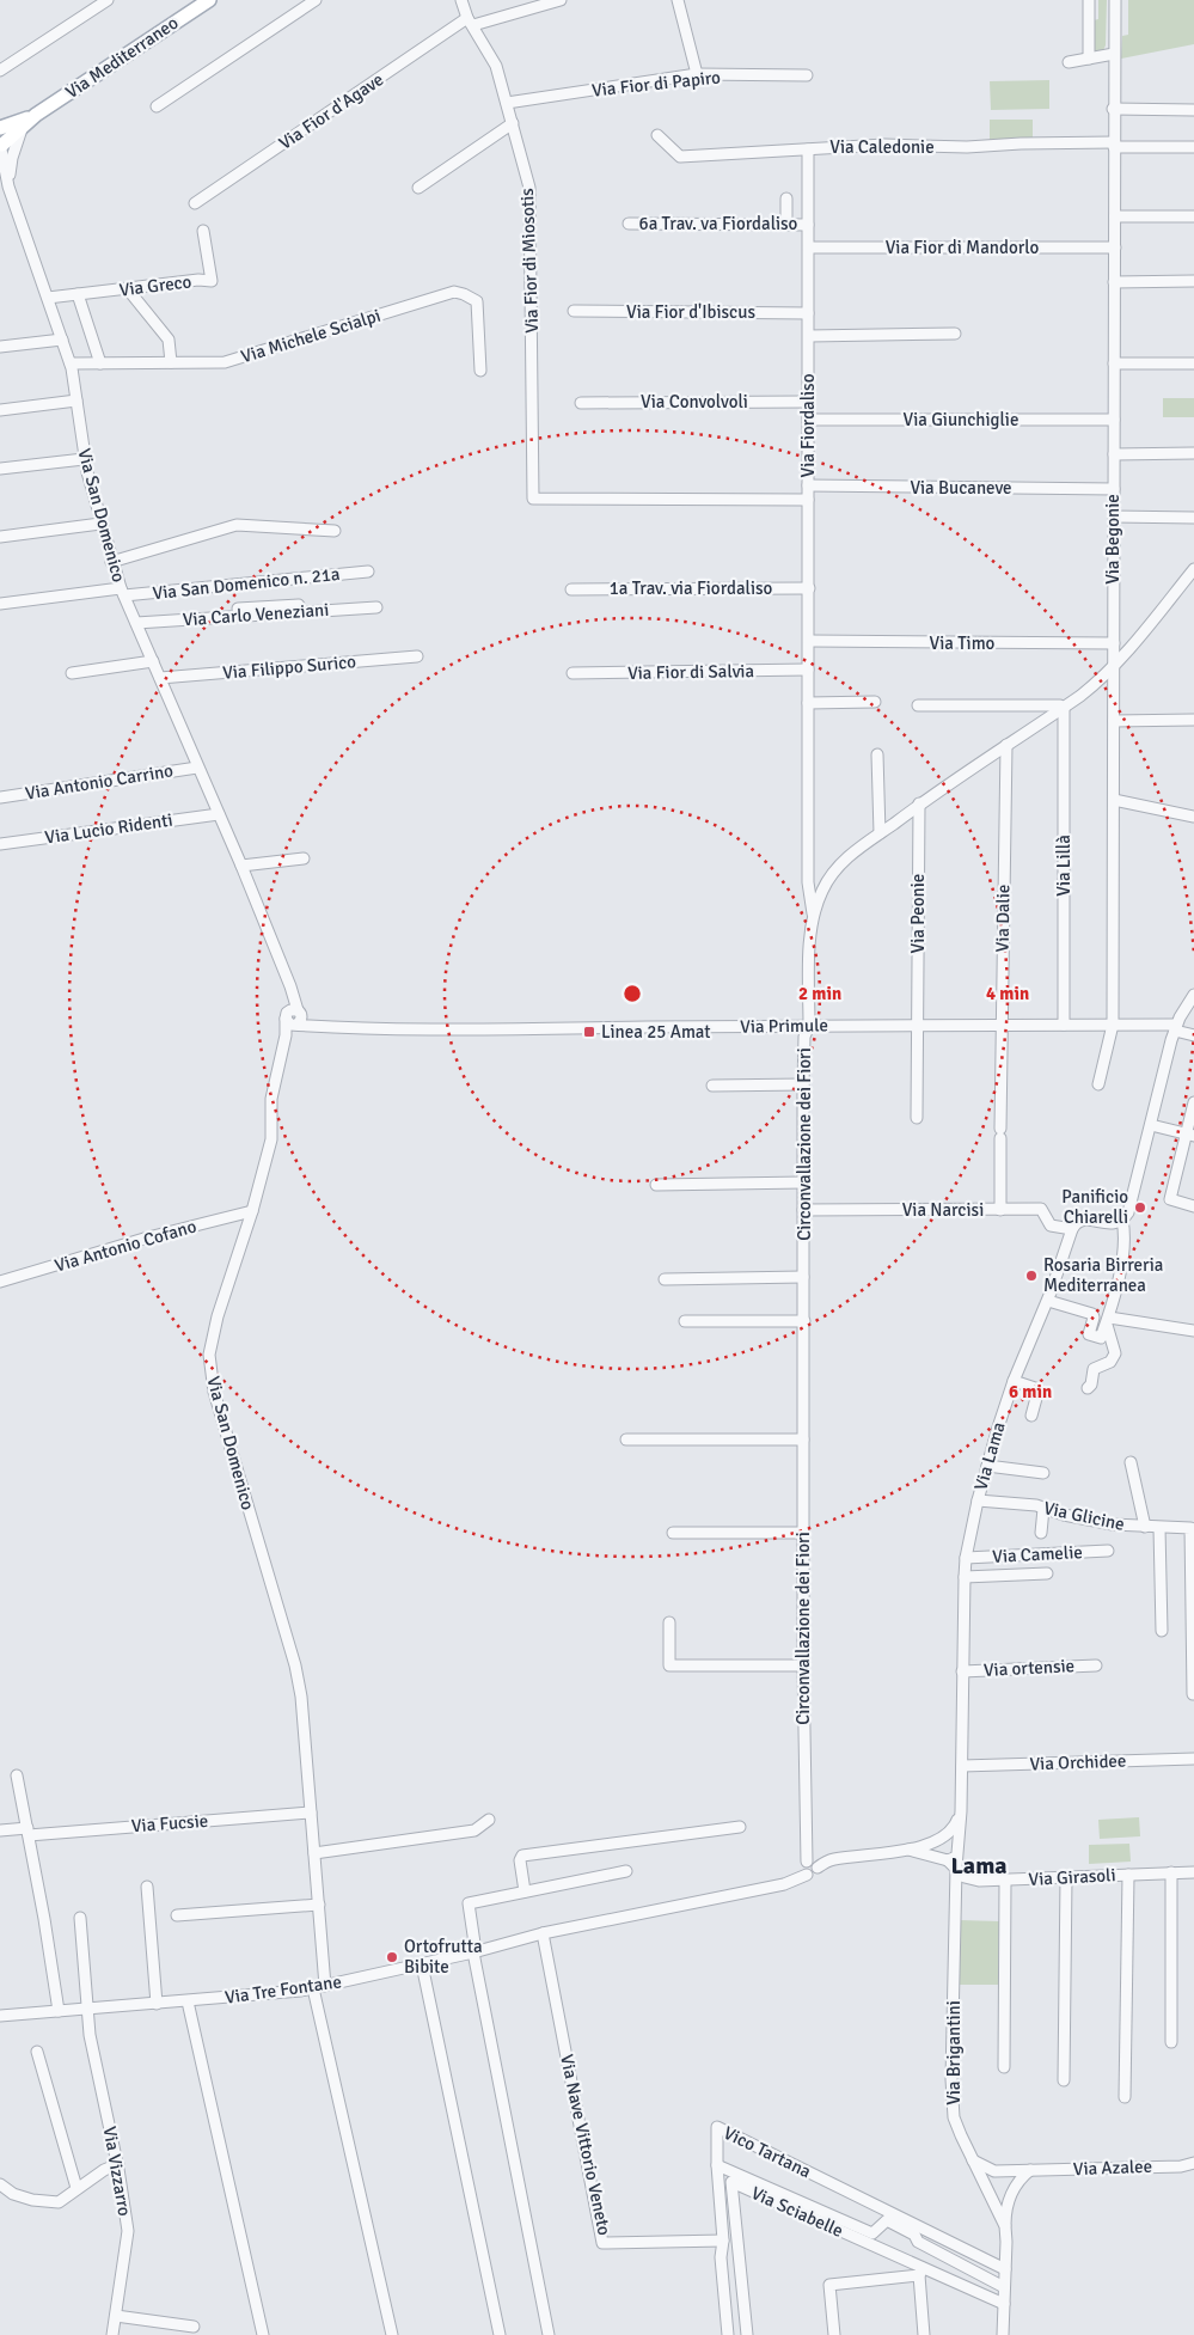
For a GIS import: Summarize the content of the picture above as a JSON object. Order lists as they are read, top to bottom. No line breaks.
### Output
{"streets":{"main road":["Via Mediterraneo"],"street":["Via Fior di Papiro","Via Fior d'Agave","Via Caledonie","6a Trav. va Fiordaliso","Via Fior di Mandorlo","Via Fior di Miosotis","Via Greco","Via Fior d'Ibiscus","Via Michele Scialpi","Via Convolvoli","Via Giunchiglie","Via Fiordaliso","Via Bucaneve","Via San Domenico","Via Begonie","Via San Domenico n. 21a","1a Trav. via Fiordaliso","Via Carlo Veneziani","Via Timo","Via Filippo Surico","Via Fior di Salvia","Via Antonio Carrino","Via Lucio Ridenti","Via Lillà","Via Peonie","Via Dalie","Via Primule","Circonvallazione dei Fiori","Via Narcisi","Via Antonio Cofano","Via Lama","Via Glicine","Via Camelie","Via ortensie","Via Orchidee","Via Fucsie","Via Girasoli","Via Tre Fontane","Via Brigantini","Via Nave Vittorio Veneto","Vico Tartana","Via Azalee","Via Vizzarro","Via Sciabelle"]},"crossings":[["Via Fior di Papiro","Via Fior di Miosotis"],["Via Fior d'Agave","Via Fior di Miosotis"],["Via Caledonie","Via Fiordaliso"],["Via Caledonie","Via Begonie"],["6a Trav. va Fiordaliso","Via Fiordaliso"],["Via Fior di Mandorlo","Via Fiordaliso"],["Via Fior di Mandorlo","Via Begonie"],["Via Fior di Miosotis","Via Fiordaliso"],["Via Greco","Via San Domenico"],["Via Fior d'Ibiscus","Via Fiordaliso"],["Via Michele Scialpi","Via San Domenico"],["Via Convolvoli","Via Fiordaliso"],["Via Giunchiglie","Via Fiordaliso"],["Via Giunchiglie","Via Begonie"],["Via Fiordaliso","Via Bucaneve"],["Via Fiordaliso","1a Trav. via Fiordaliso"],["Via Fiordaliso","Via Timo"],["Via Fiordaliso","Via Fior di Salvia"],["Via Fiordaliso","Circonvallazione dei Fiori"],["Via Bucaneve","Via Begonie"],["Via San Domenico","Via San Domenico n. 21a"],["Via San Domenico","Via Carlo Veneziani"],["Via San Domenico","Via Filippo Surico"],["Via San Domenico","Via Antonio Carrino"],["Via San Domenico","Via Lucio Ridenti"],["Via San Domenico","Via Primule"],["Via San Domenico","Via Antonio Cofano"],["Via San Domenico","Via Fucsie"],["Via San Domenico","Via Tre Fontane"],["Via Begonie","Via Timo"],["Via Begonie","Via Primule"],["Via Begonie","Circonvallazione dei Fiori"],["Via Lillà","Via Primule"],["Via Lillà","Circonvallazione dei Fiori"],["Via Peonie","Via Primule"],["Via Peonie","Circonvallazione dei Fiori"],["Via Dalie","Via Primule"],["Via Dalie","Circonvallazione dei Fiori"],["Via Dalie","Via Narcisi"],["Via Primule","Circonvallazione dei Fiori"],["Circonvallazione dei Fiori","Via Narcisi"],["Circonvallazione dei Fiori","Via Tre Fontane"],["Via Narcisi","Via Lama"],["Via Lama","Via Glicine"],["Via Lama","Via Camelie"],["Via Lama","Via ortensie"],["Via Lama","Via Orchidee"],["Via Lama","Via Girasoli"],["Via Lama","Via Brigantini"],["Via Girasoli","Via Brigantini"],["Via Tre Fontane","Via Nave Vittorio Veneto"],["Via Tre Fontane","Via Vizzarro"],["Via Brigantini","Vico Tartana"],["Via Brigantini","Via Azalee"],["Via Brigantini","Via Sciabelle"],["Via Nave Vittorio Veneto","Vico Tartana"],["Vico Tartana","Via Sciabelle"]],"districts":["Lama"],"places":{"transit":["Linea 25 Amat"],"other":["Panificio Chiarelli","Rosaria Birreria Mediterranea","Ortofrutta Bibite"]},"rings":["2 min","4 min","6 min"]}
